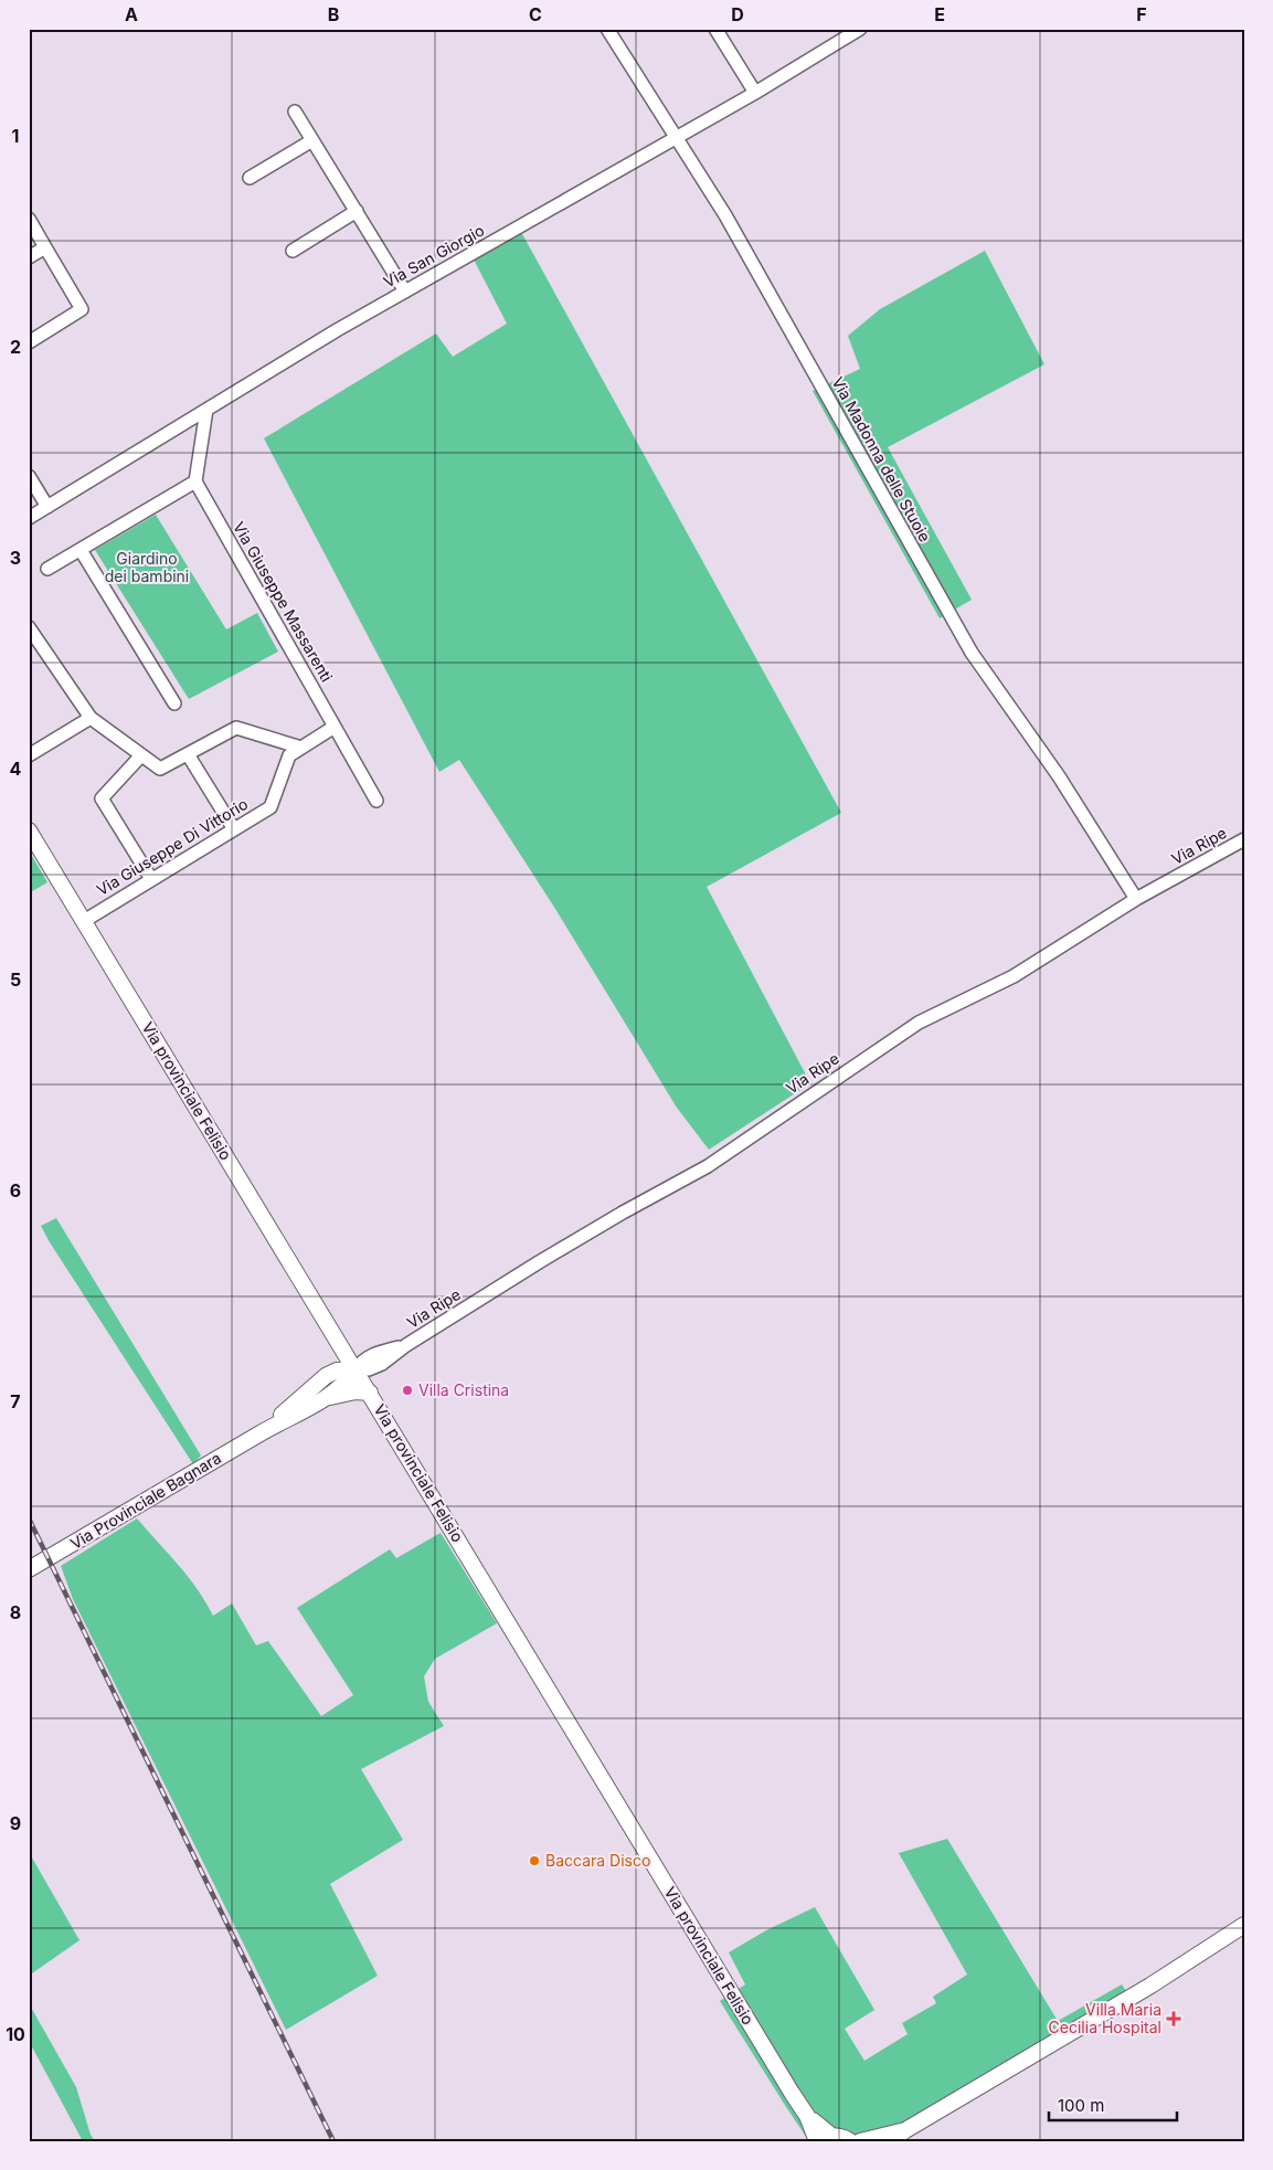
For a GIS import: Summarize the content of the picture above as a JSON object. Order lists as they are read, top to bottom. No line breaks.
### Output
{"streets":{"main road":["Via provinciale Felisio","Via Provinciale Bagnara"],"street":["Via San Giorgio","Via Madonna delle Stuoie","Via Giuseppe Massarenti","Via Ripe","Via Giuseppe Di Vittorio"]},"crossings":[["Via San Giorgio","Via Madonna delle Stuoie"],["Via Madonna delle Stuoie","Via Ripe"],["Via Giuseppe Massarenti","Via Giuseppe Di Vittorio"],["Via Ripe","Via provinciale Felisio"],["Via Ripe","Via Provinciale Bagnara"],["Via Giuseppe Di Vittorio","Via provinciale Felisio"],["Via provinciale Felisio","Via Provinciale Bagnara"]],"parks":["Giardino dei bambini"],"places":{"other":["Villa Cristina","Baccara Disco"],"health":["Villa Maria Cecilia Hospital"]},"scale_bar":"100 m","grid":{"columns":["A","B","C","D","E","F"],"rows":["1","2","3","4","5","6","7","8","9","10"]}}
